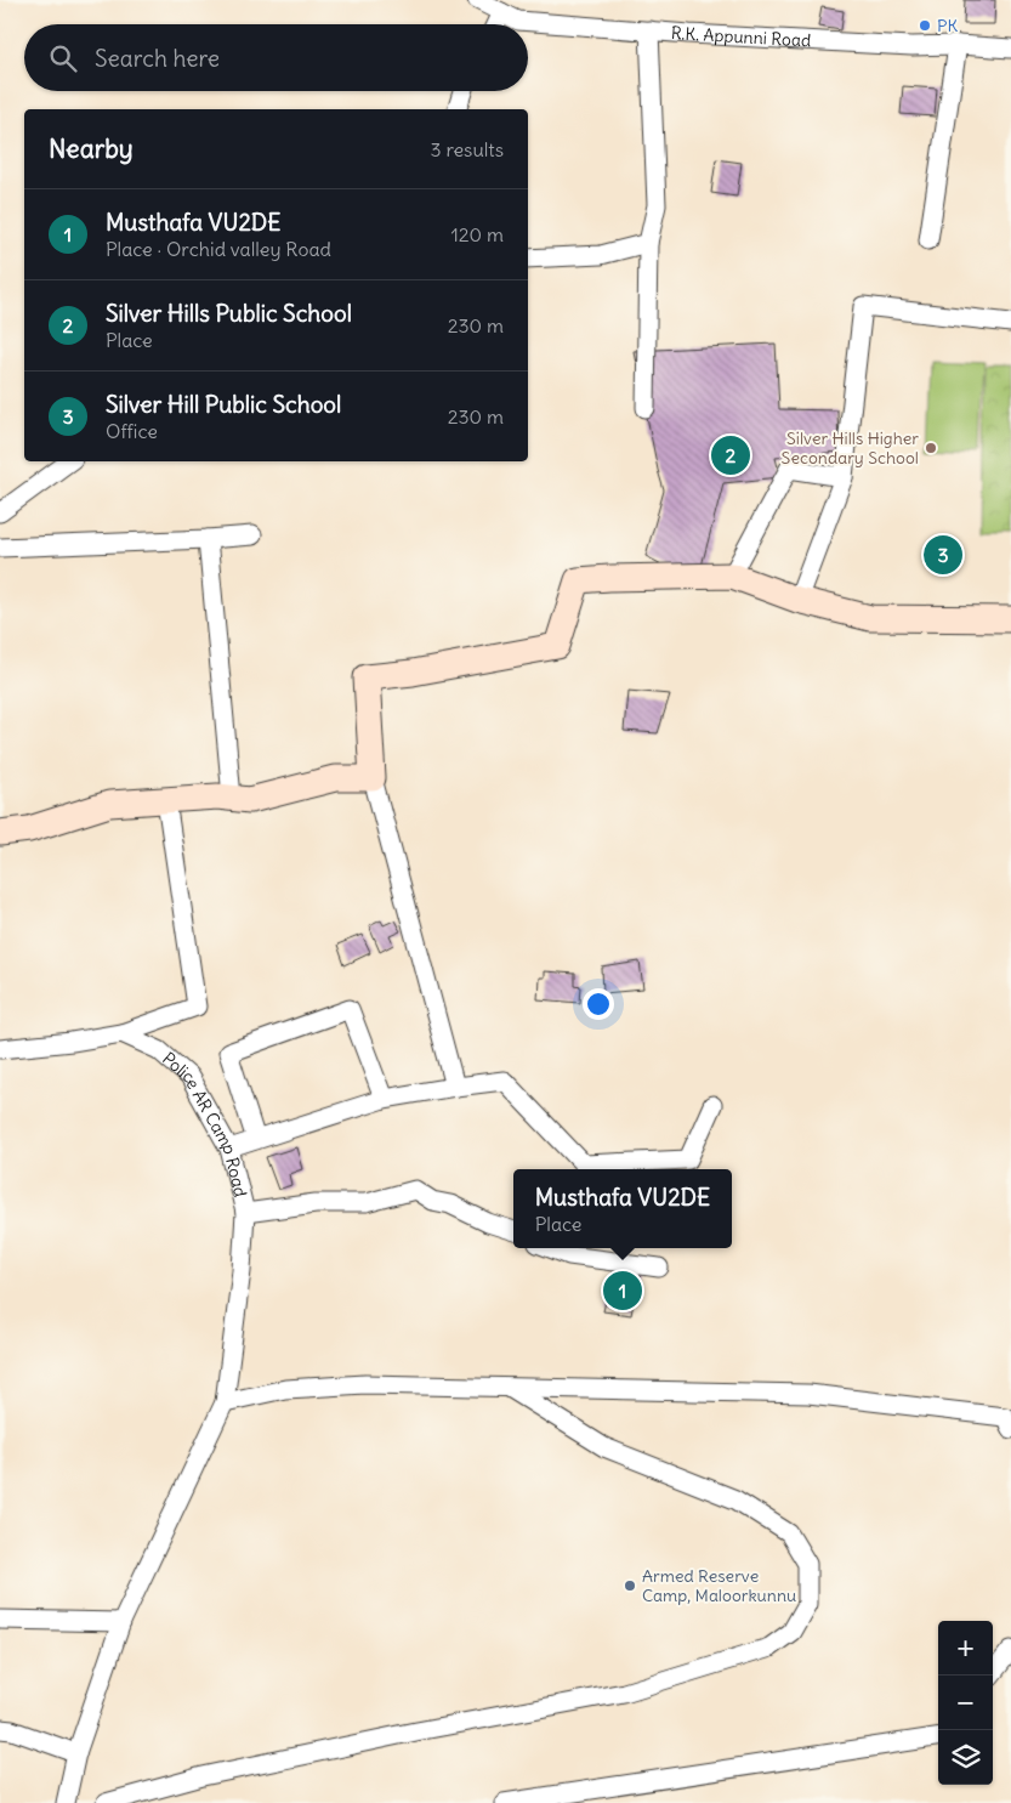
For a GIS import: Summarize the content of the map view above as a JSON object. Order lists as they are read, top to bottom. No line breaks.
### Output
{"streets":{"street":["R.K. Appunni Road","Police AR Camp Road"]},"places":["PK","Silver Hills Higher Secondary School","Armed Reserve Camp, Maloorkunnu"],"page":{"search":"Search here","heading":["Nearby","3 results"],"list":[{"mark":"1","name":"Musthafa VU2DE","note":"Place · Orchid valley Road","value":"120 m"},{"mark":"2","name":"Silver Hills Public School","note":"Place","value":"230 m"},{"mark":"3","name":"Silver Hill Public School","note":"Office","value":"230 m"}],"pins":["2","3","1"],"popup":["Musthafa VU2DE","Place"],"map_buttons":["+","−"]}}
